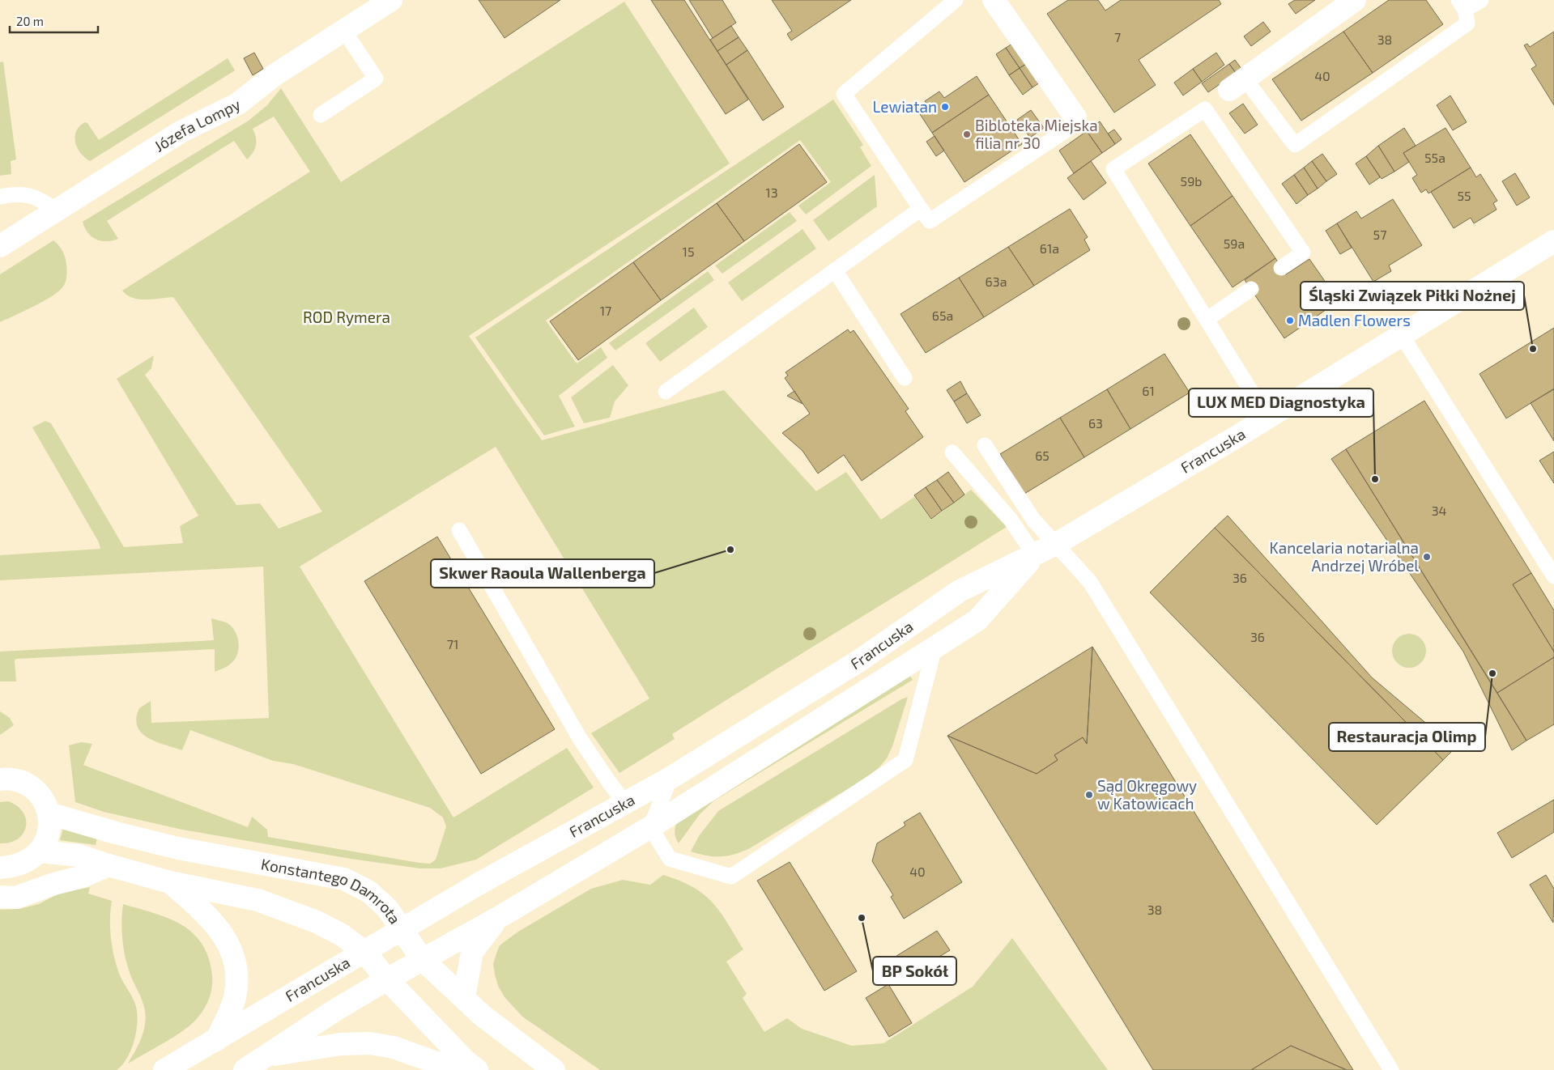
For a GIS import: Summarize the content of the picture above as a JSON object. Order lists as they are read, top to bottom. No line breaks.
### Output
{"streets":{"street":["Józefa Lompy","Francuska","Konstantego Damrota"]},"crossings":[["Francuska","Konstantego Damrota"]],"parks":["ROD Rymera"],"places":["Lewiatan","Bibloteka Miejska filia nr 30","Madlen Flowers","Śląski Związek Piłki Nożnej","LUX MED Diagnostyka","Skwer Raoula Wallenberga","Kancelaria notarialna Andrzej Wróbel","Restauracja Olimp","Sąd Okręgowy w Katowicach","BP Sokół"],"house_numbers":["7","38","40","55a","59b","13","55","57","59a","61a","15","63a","17","65a","61","63","65","34","36","36","71","40","38"],"scale_bar":"20 m"}
